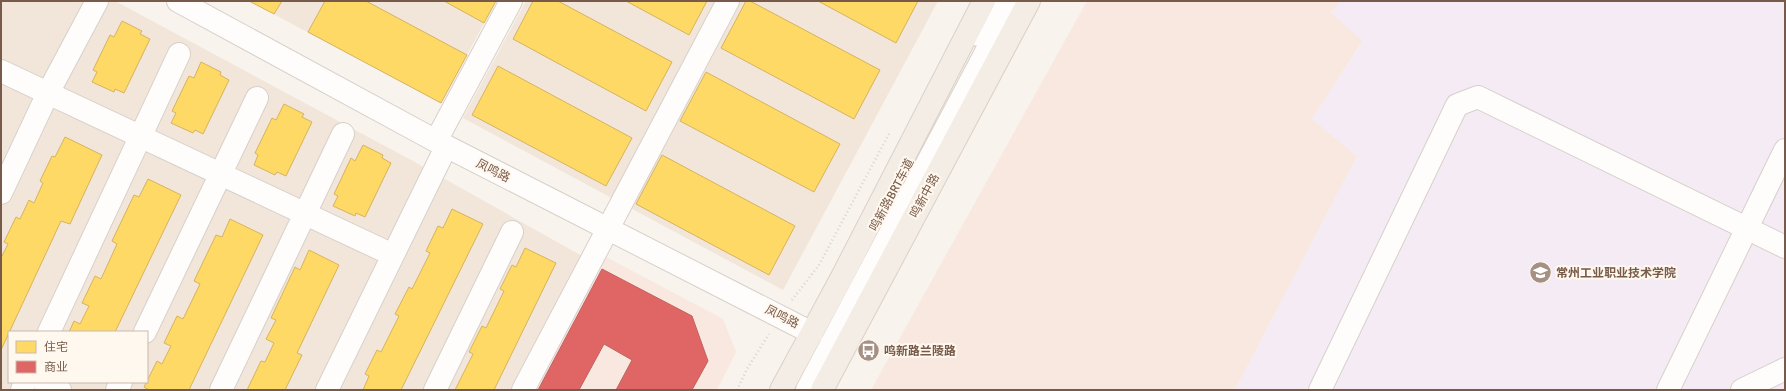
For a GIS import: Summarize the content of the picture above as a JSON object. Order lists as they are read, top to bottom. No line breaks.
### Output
{"streets":{"main road":["鸣新中路"],"street":["凤鸣路","鸣新路BRT车道"]},"places":{"school or university":["常州工业职业技术学院"],"bus stop":["鸣新路兰陵路"]},"legend":["住宅","商业"]}
